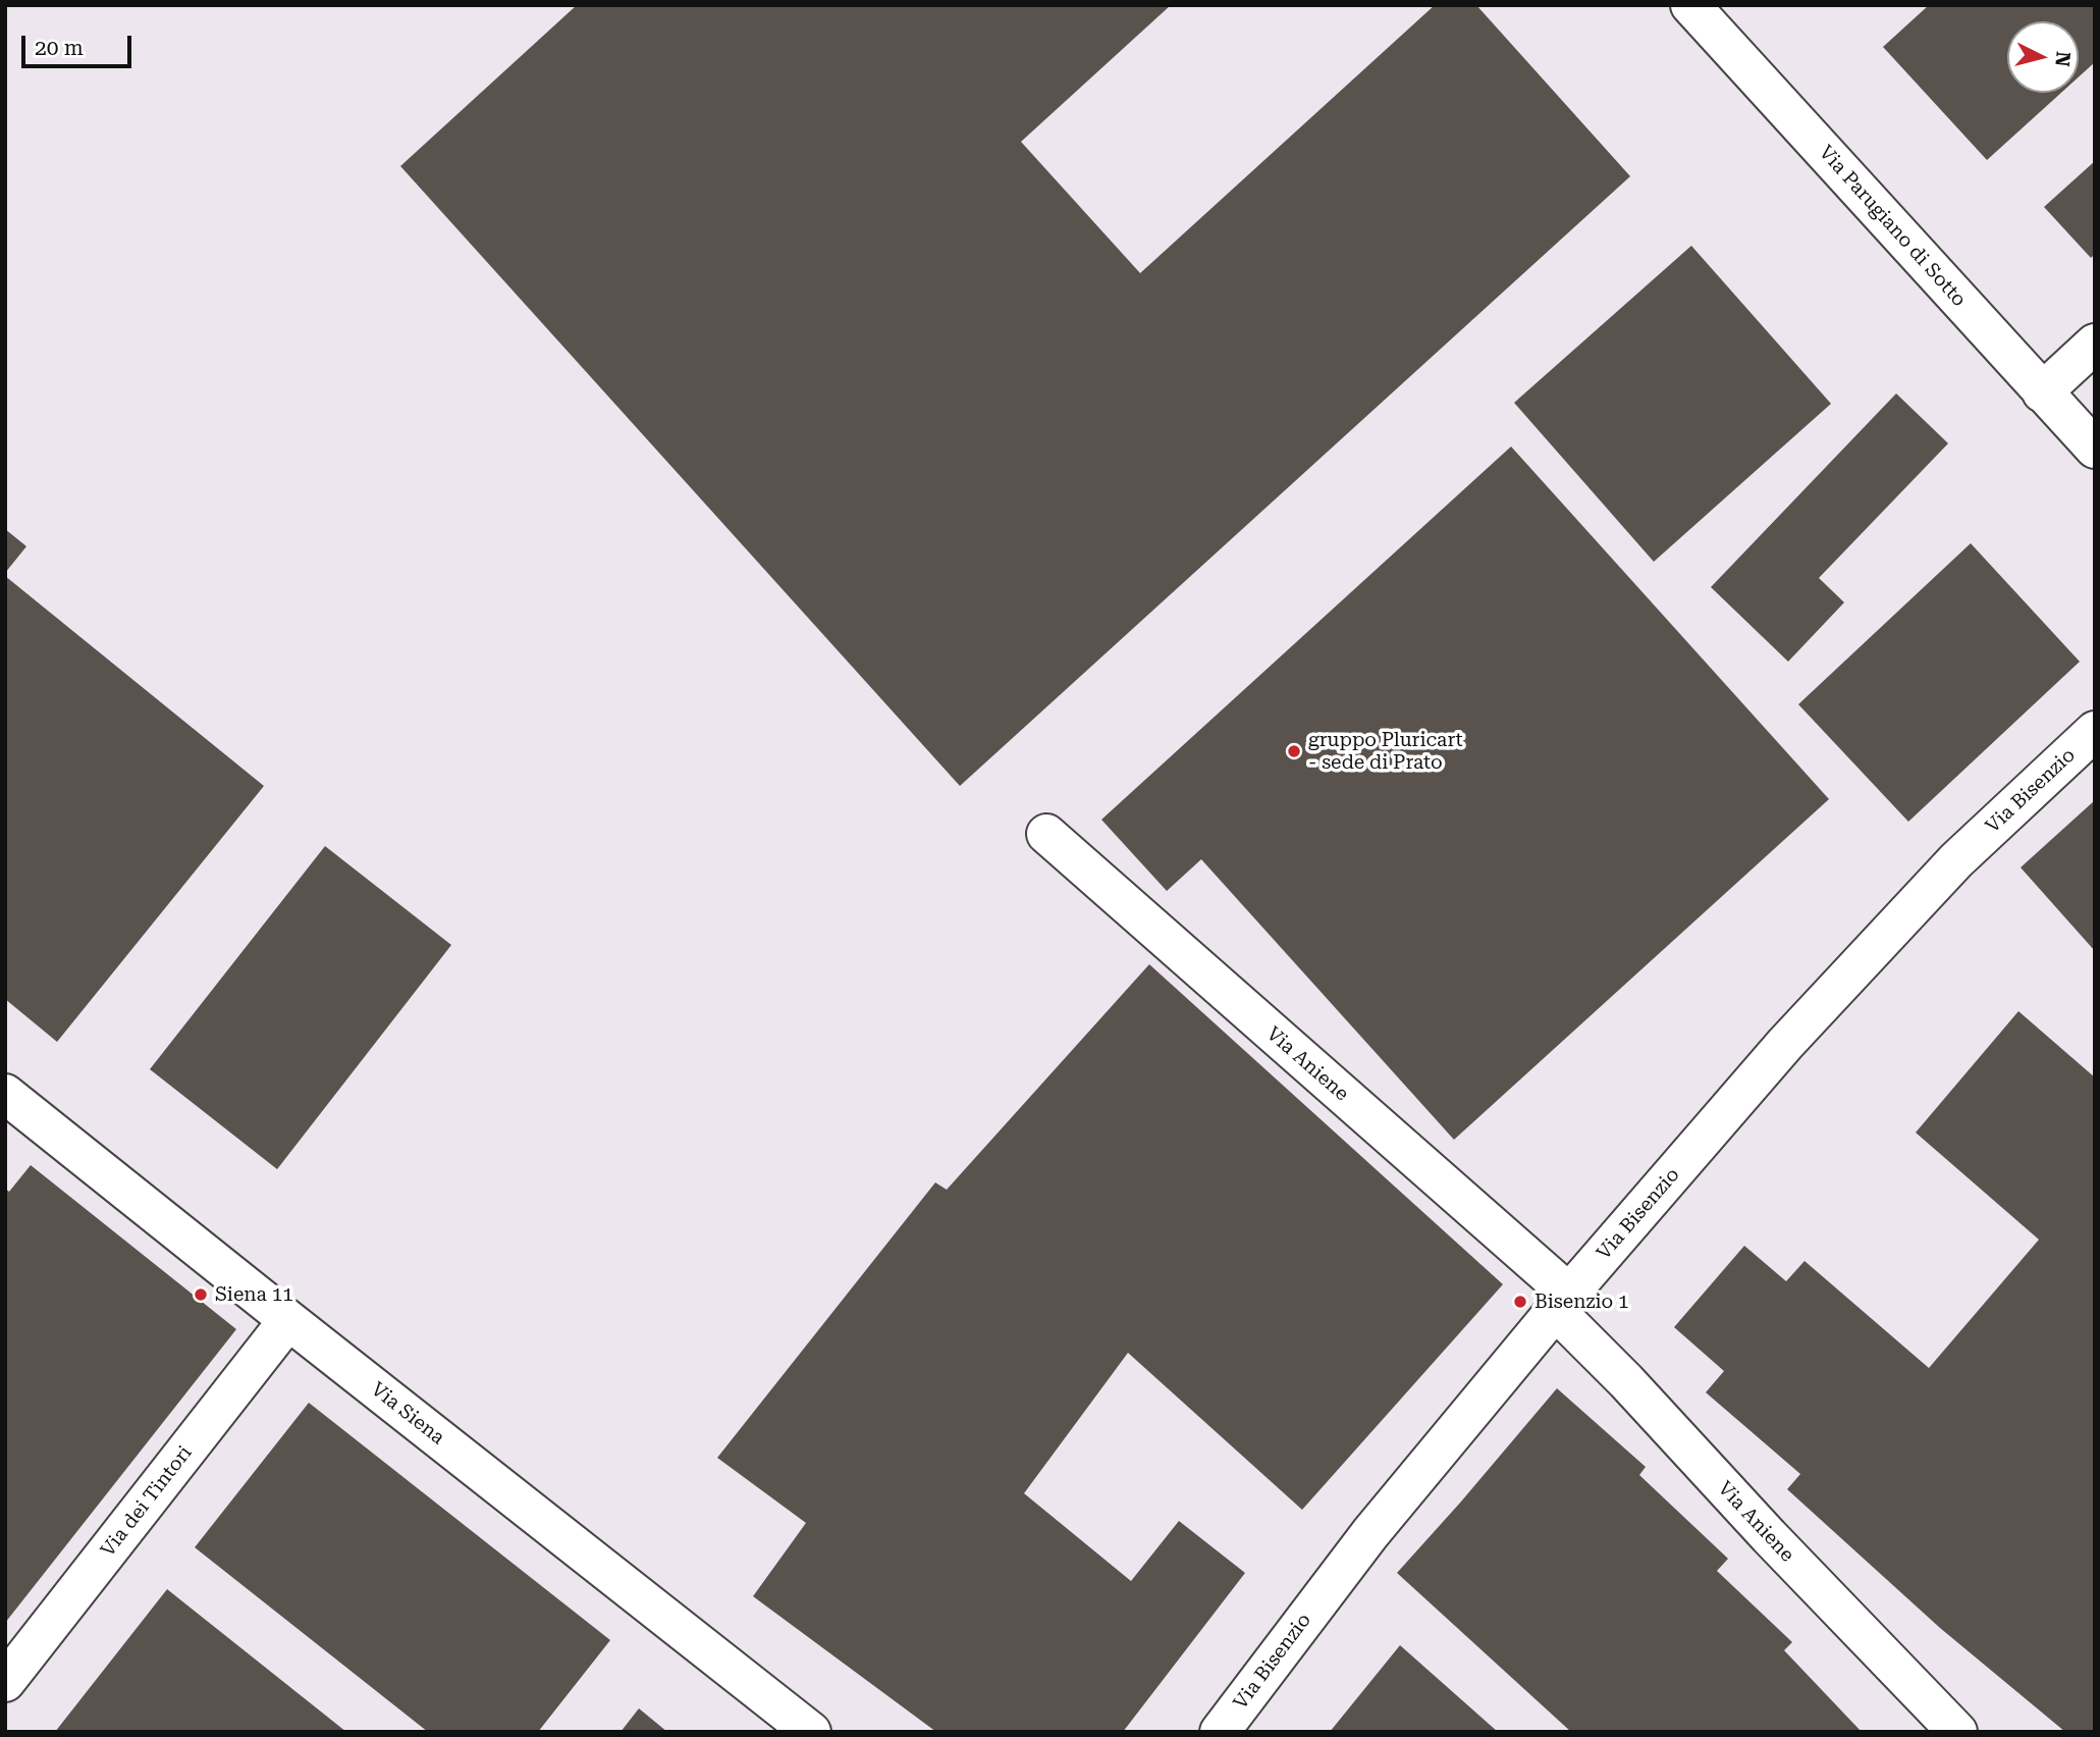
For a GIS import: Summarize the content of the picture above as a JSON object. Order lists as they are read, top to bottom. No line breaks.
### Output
{"streets":{"street":["Via Parugiano di Sotto","Via Bisenzio","Via Aniene","Via Siena","Via dei Tintori"]},"crossings":[["Via Bisenzio","Via Aniene"],["Via Siena","Via dei Tintori"]],"places":["gruppo Pluricart - sede di Prato","Siena 11","Bisenzio 1"],"scale_bar":"20 m","north":"right"}
